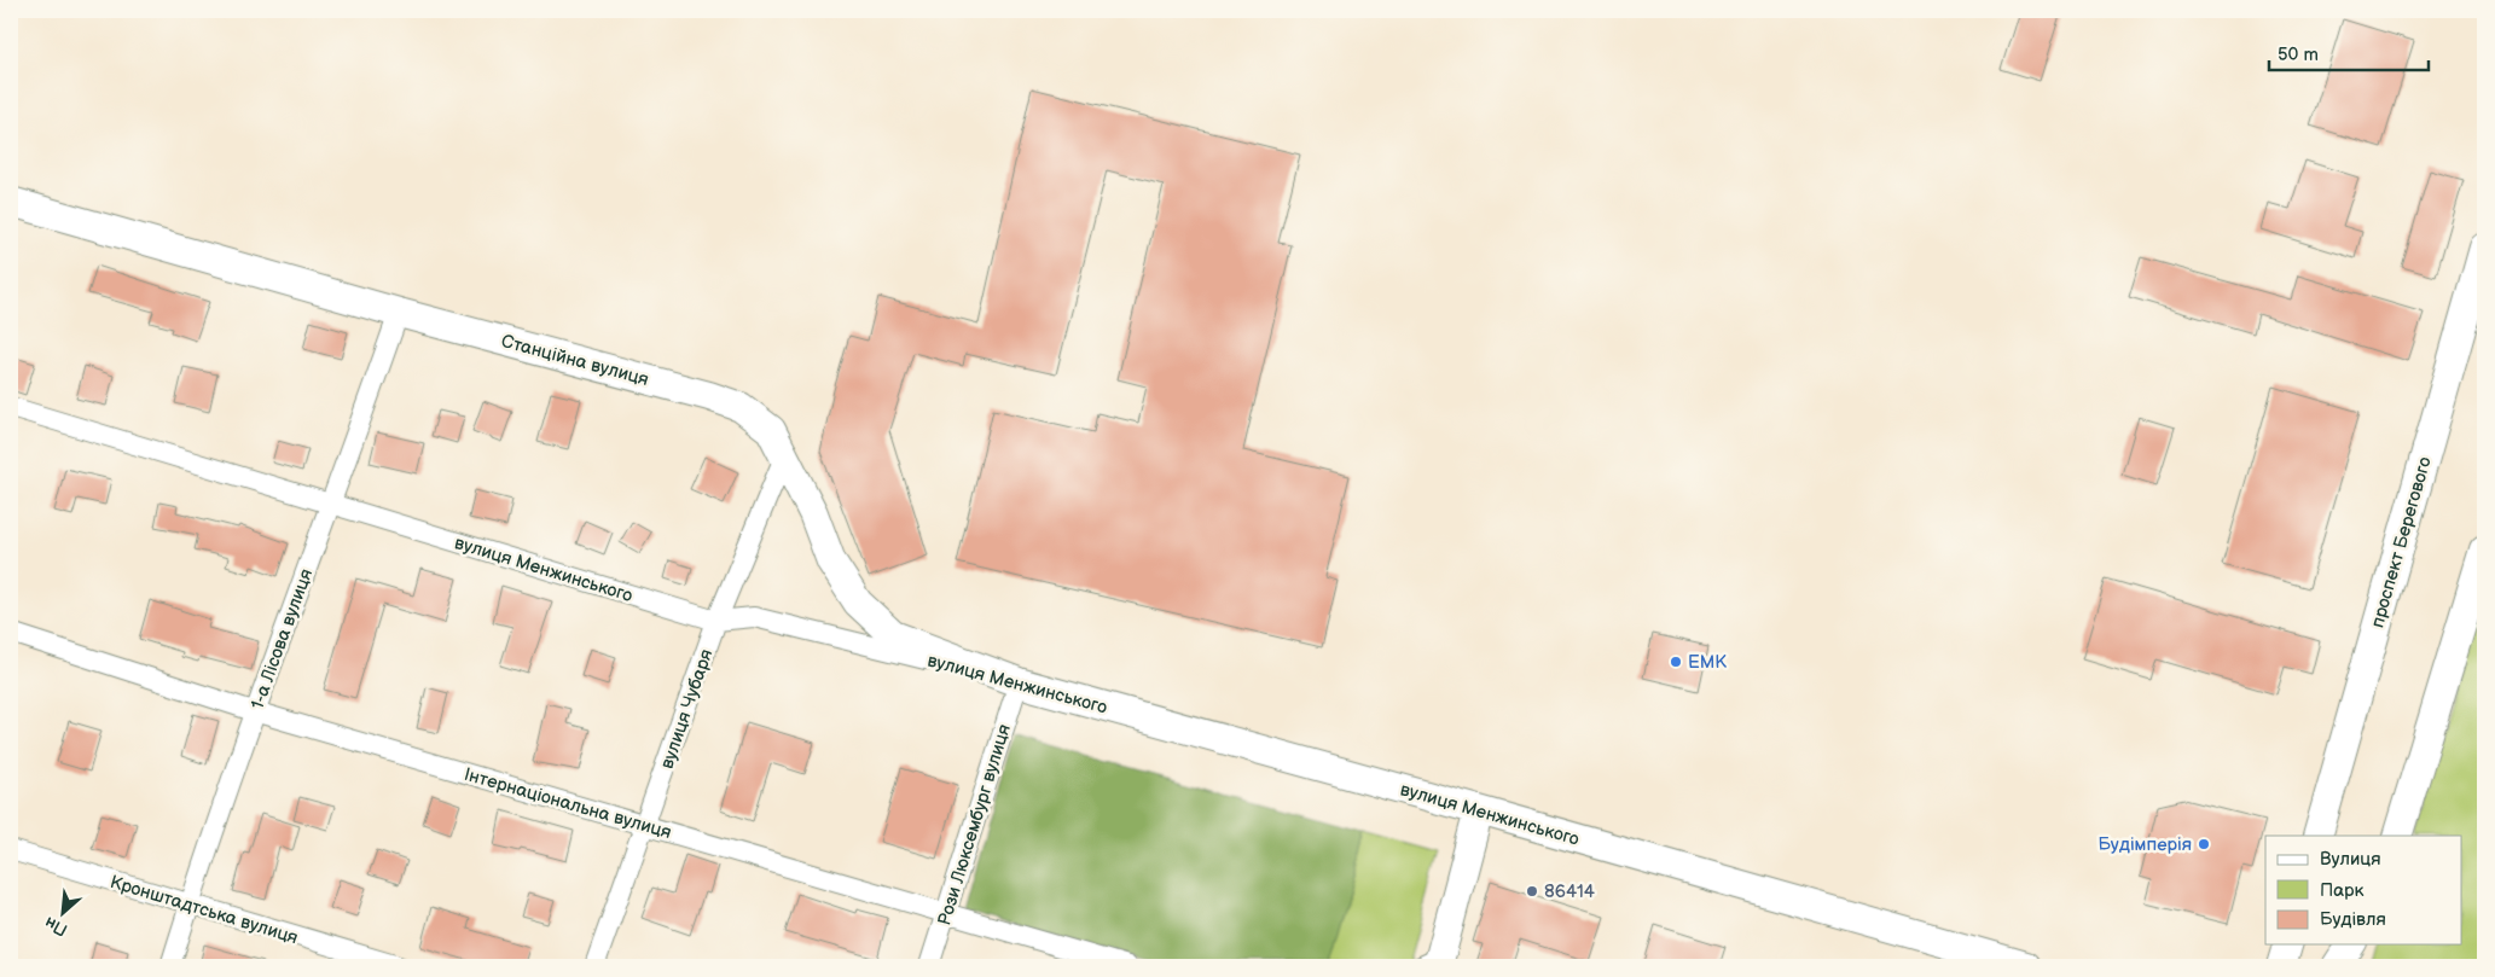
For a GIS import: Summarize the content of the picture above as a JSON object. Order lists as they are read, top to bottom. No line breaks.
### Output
{"streets":{"street":["Станційна вулиця","проспект Берегового","вулиця Менжинського","1-а Лісова вулиця","вулиця Чубаря","Інтернаціональна вулиця","Рози Люксембург вулиця","Кронштадтська вулиця"]},"crossings":[["Станційна вулиця","вулиця Менжинського"],["Станційна вулиця","1-а Лісова вулиця"],["Станційна вулиця","вулиця Чубаря"],["Станційна вулиця","Рози Люксембург вулиця"],["вулиця Менжинського","1-а Лісова вулиця"],["вулиця Менжинського","вулиця Чубаря"],["вулиця Менжинського","Рози Люксембург вулиця"],["1-а Лісова вулиця","Інтернаціональна вулиця"],["1-а Лісова вулиця","Кронштадтська вулиця"],["вулиця Чубаря","Інтернаціональна вулиця"],["Інтернаціональна вулиця","Рози Люксембург вулиця"]],"places":["ЕМК","Будімперія","86414"],"legend":["Вулиця","Парк","Будівля"],"scale_bar":"50 m","north":"bottom left"}
